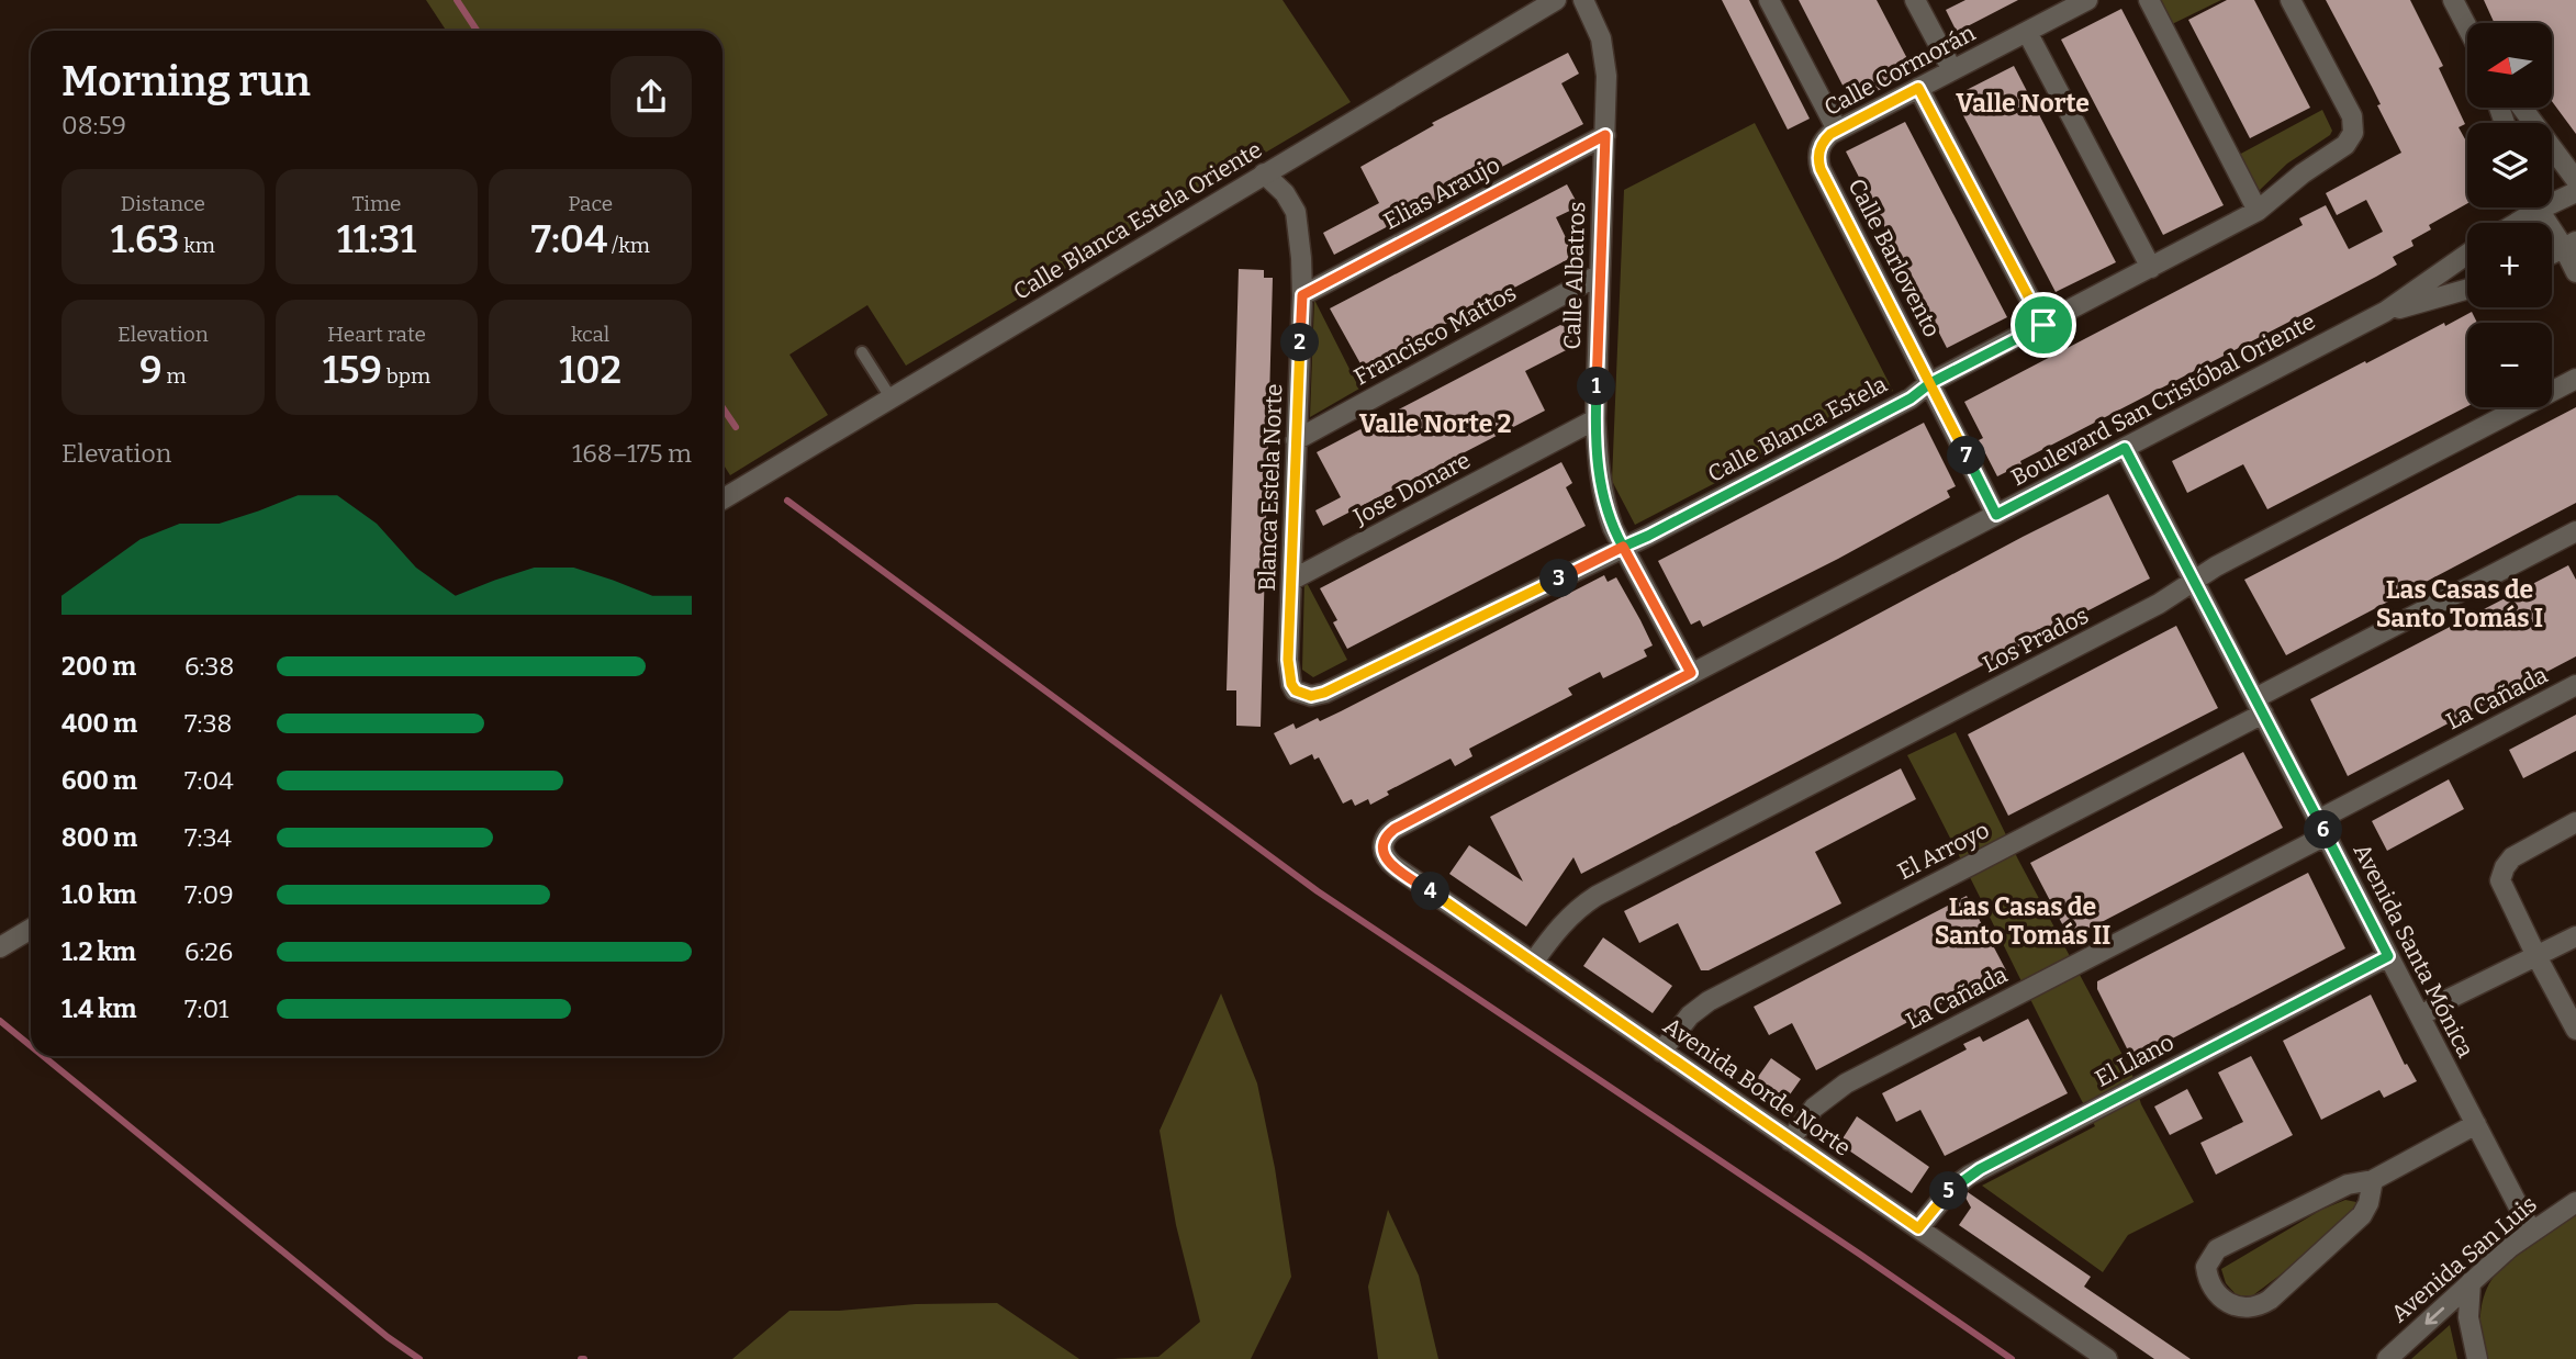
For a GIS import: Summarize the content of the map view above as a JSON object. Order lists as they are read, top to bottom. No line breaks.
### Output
{"streets":{"street":["Calle Cormorán","Elias Araujo","Calle Blanca Estela Oriente","Calle Barlovento","Calle Albatros","Francisco Mattos","Boulevard San Cristóbal Oriente","Calle Blanca Estela","Blanca Estela Norte","Jose Donare","Los Prados","La Cañada","El Arroyo","Avenida Santa Mónica","El Llano","Avenida Borde Norte","Avenida San Luis"]},"crossings":[["Calle Cormorán","Calle Barlovento"],["Elias Araujo","Calle Albatros"],["Elias Araujo","Blanca Estela Norte"],["Calle Blanca Estela Oriente","Blanca Estela Norte"],["Calle Barlovento","Boulevard San Cristóbal Oriente"],["Calle Barlovento","Calle Blanca Estela"],["Calle Albatros","Francisco Mattos"],["Calle Albatros","Boulevard San Cristóbal Oriente"],["Calle Albatros","Calle Blanca Estela"],["Calle Albatros","Jose Donare"],["Francisco Mattos","Blanca Estela Norte"],["Boulevard San Cristóbal Oriente","Avenida Santa Mónica"],["Boulevard San Cristóbal Oriente","Avenida Borde Norte"],["Calle Blanca Estela","Blanca Estela Norte"],["Blanca Estela Norte","Jose Donare"],["Los Prados","Avenida Santa Mónica"],["Los Prados","Avenida Borde Norte"],["La Cañada","Avenida Santa Mónica"],["La Cañada","Avenida Borde Norte"],["El Arroyo","Avenida Santa Mónica"],["El Arroyo","Avenida Borde Norte"],["Avenida Santa Mónica","El Llano"],["Avenida Santa Mónica","Avenida San Luis"],["El Llano","Avenida Borde Norte"]],"one_way":["Avenida San Luis"],"districts":["Valle Norte","Valle Norte 2","Las Casas de Santo Tomás I","Las Casas de Santo Tomás II"],"north":"left","page":{"map_buttons":["+","−"],"heading":["Morning run","08:59"],"stats":[["Distance","1.63 km"],["Time","11:31"],["Pace","7:04 /km"],["Elevation","9 m"],["Heart rate","159 bpm"],["kcal","102"]],"pins":["2","1","7","3","6","4","5"],"chart":["Elevation","168–175 m"],"list":[{"name":"200 m","note":"6:38"},{"name":"400 m","note":"7:38"},{"name":"600 m","note":"7:04"},{"name":"800 m","note":"7:34"},{"name":"1.0 km","note":"7:09"},{"name":"1.2 km","note":"6:26"},{"name":"1.4 km","note":"7:01"}]}}
